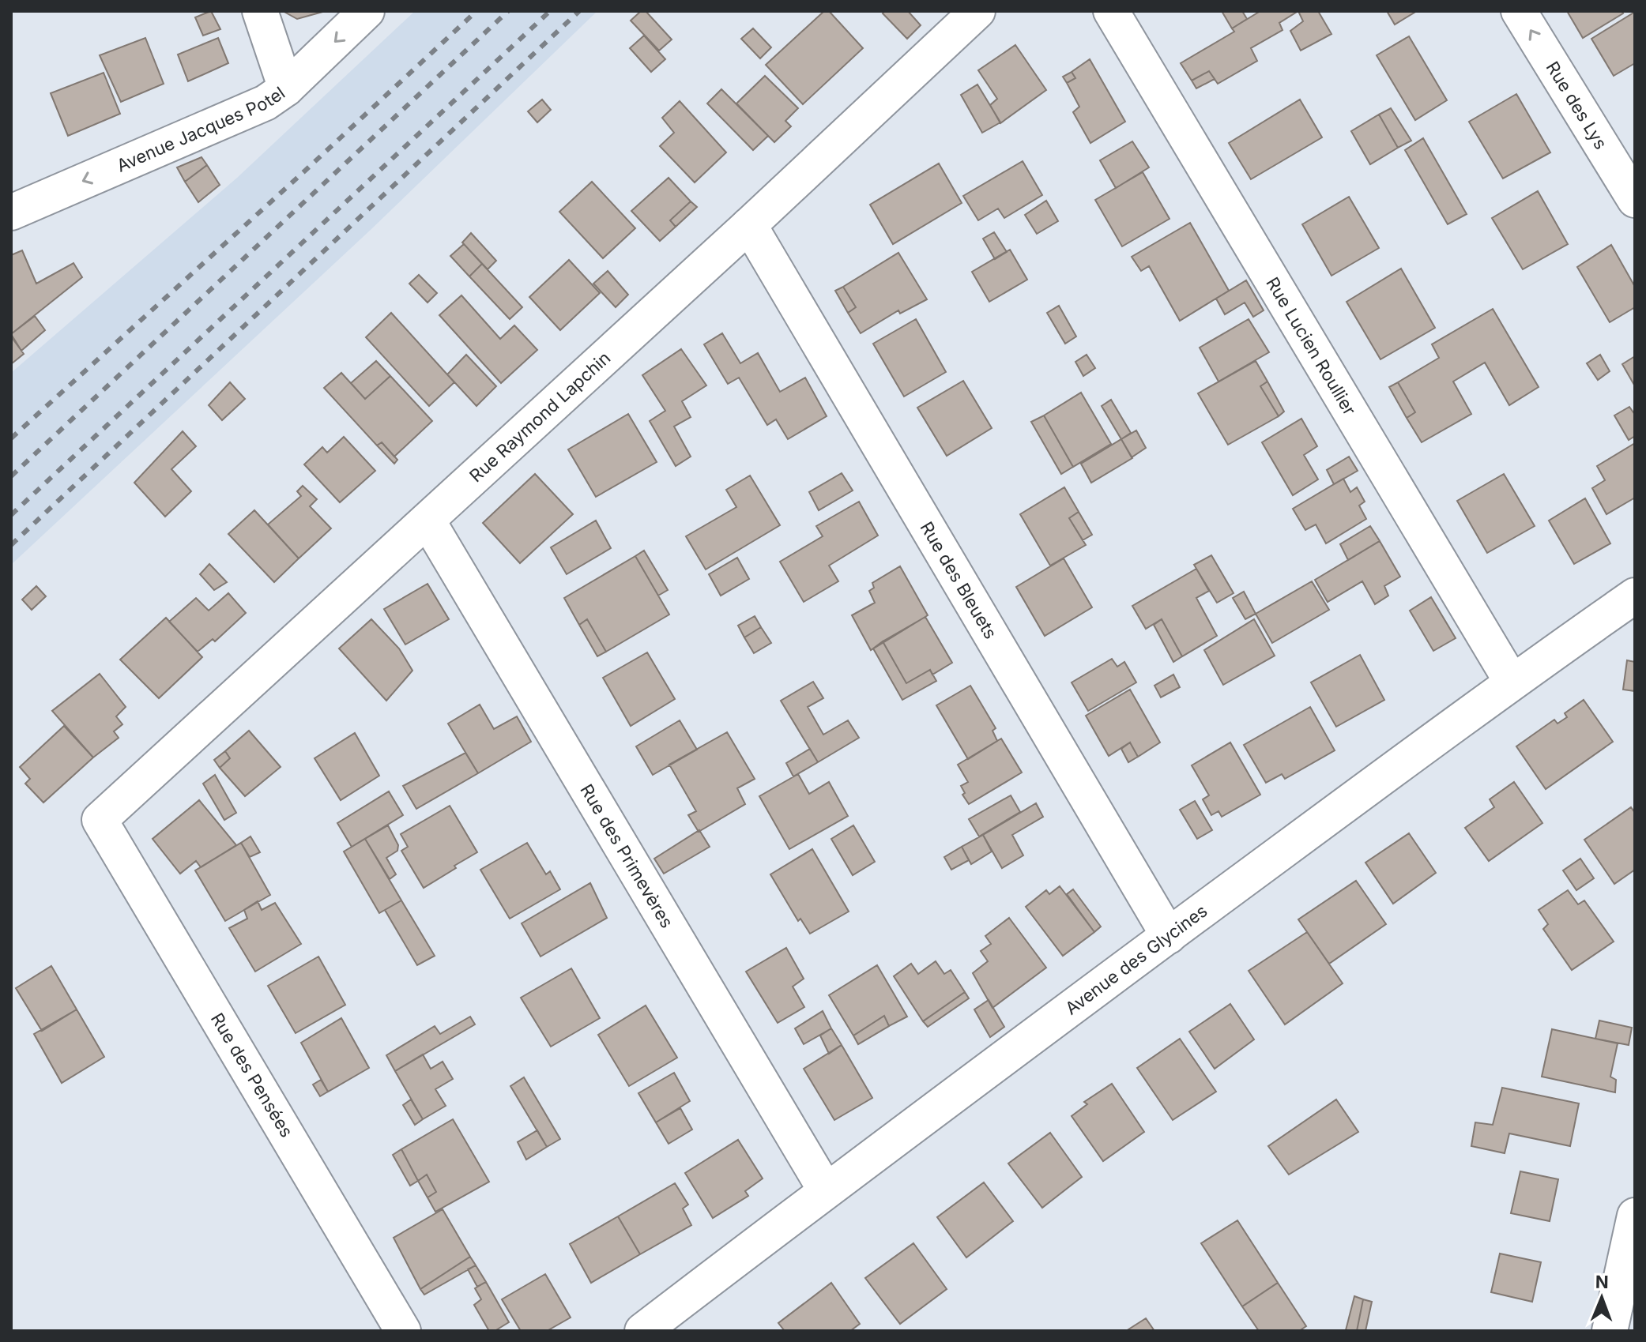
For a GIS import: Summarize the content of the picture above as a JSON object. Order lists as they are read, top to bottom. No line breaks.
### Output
{"streets":{"street":["Rue des Lys","Avenue Jacques Potel","Rue Lucien Roullier","Rue Raymond Lapchin","Rue des Bleuets","Rue des Primevères","Avenue des Glycines","Rue des Pensées"]},"crossings":[["Rue Lucien Roullier","Avenue des Glycines"],["Rue Raymond Lapchin","Rue des Bleuets"],["Rue Raymond Lapchin","Rue des Primevères"],["Rue Raymond Lapchin","Rue des Pensées"],["Rue des Bleuets","Avenue des Glycines"],["Rue des Primevères","Avenue des Glycines"]],"one_way":["Rue des Lys","Avenue Jacques Potel"],"north":"top"}
